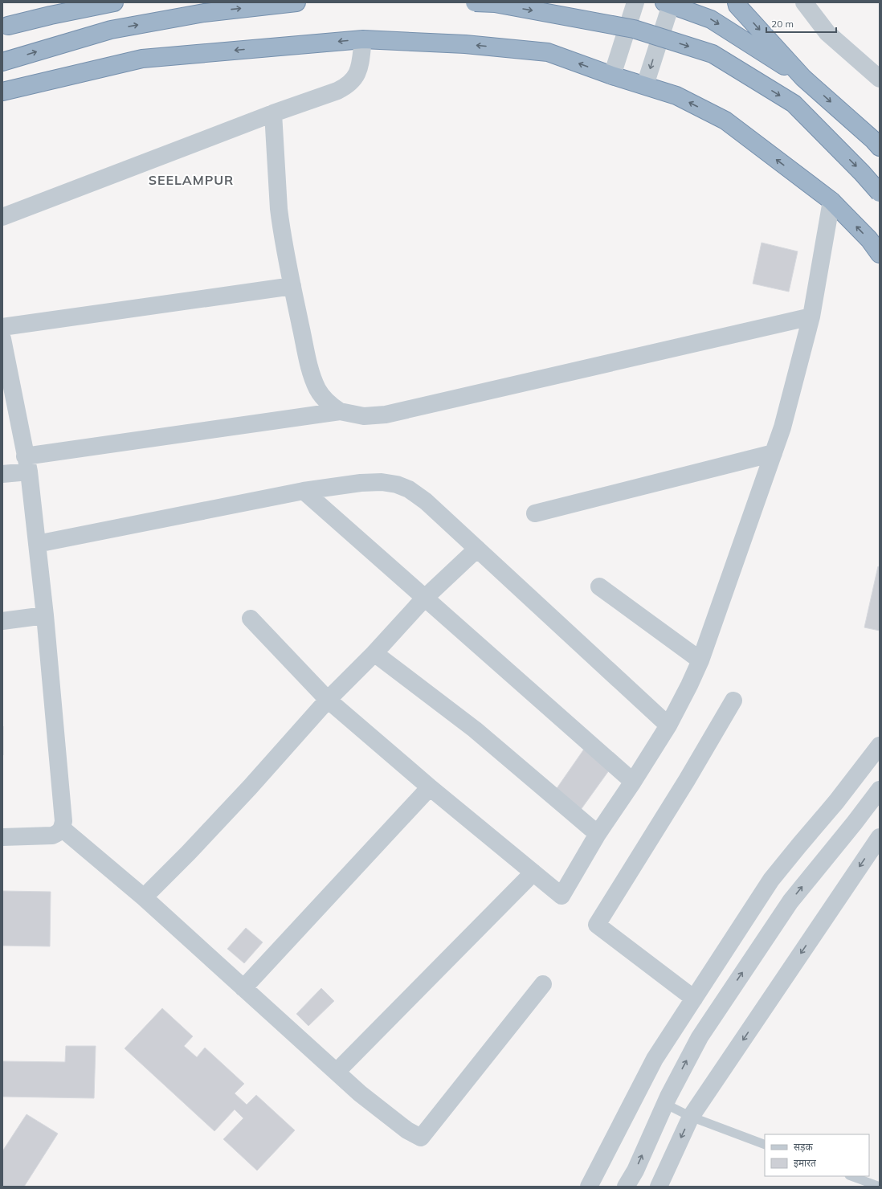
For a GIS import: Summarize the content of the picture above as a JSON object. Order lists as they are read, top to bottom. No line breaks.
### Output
{"districts":["SEELAMPUR"],"legend":["सड़क","इमारत"],"scale_bar":"20 m"}
